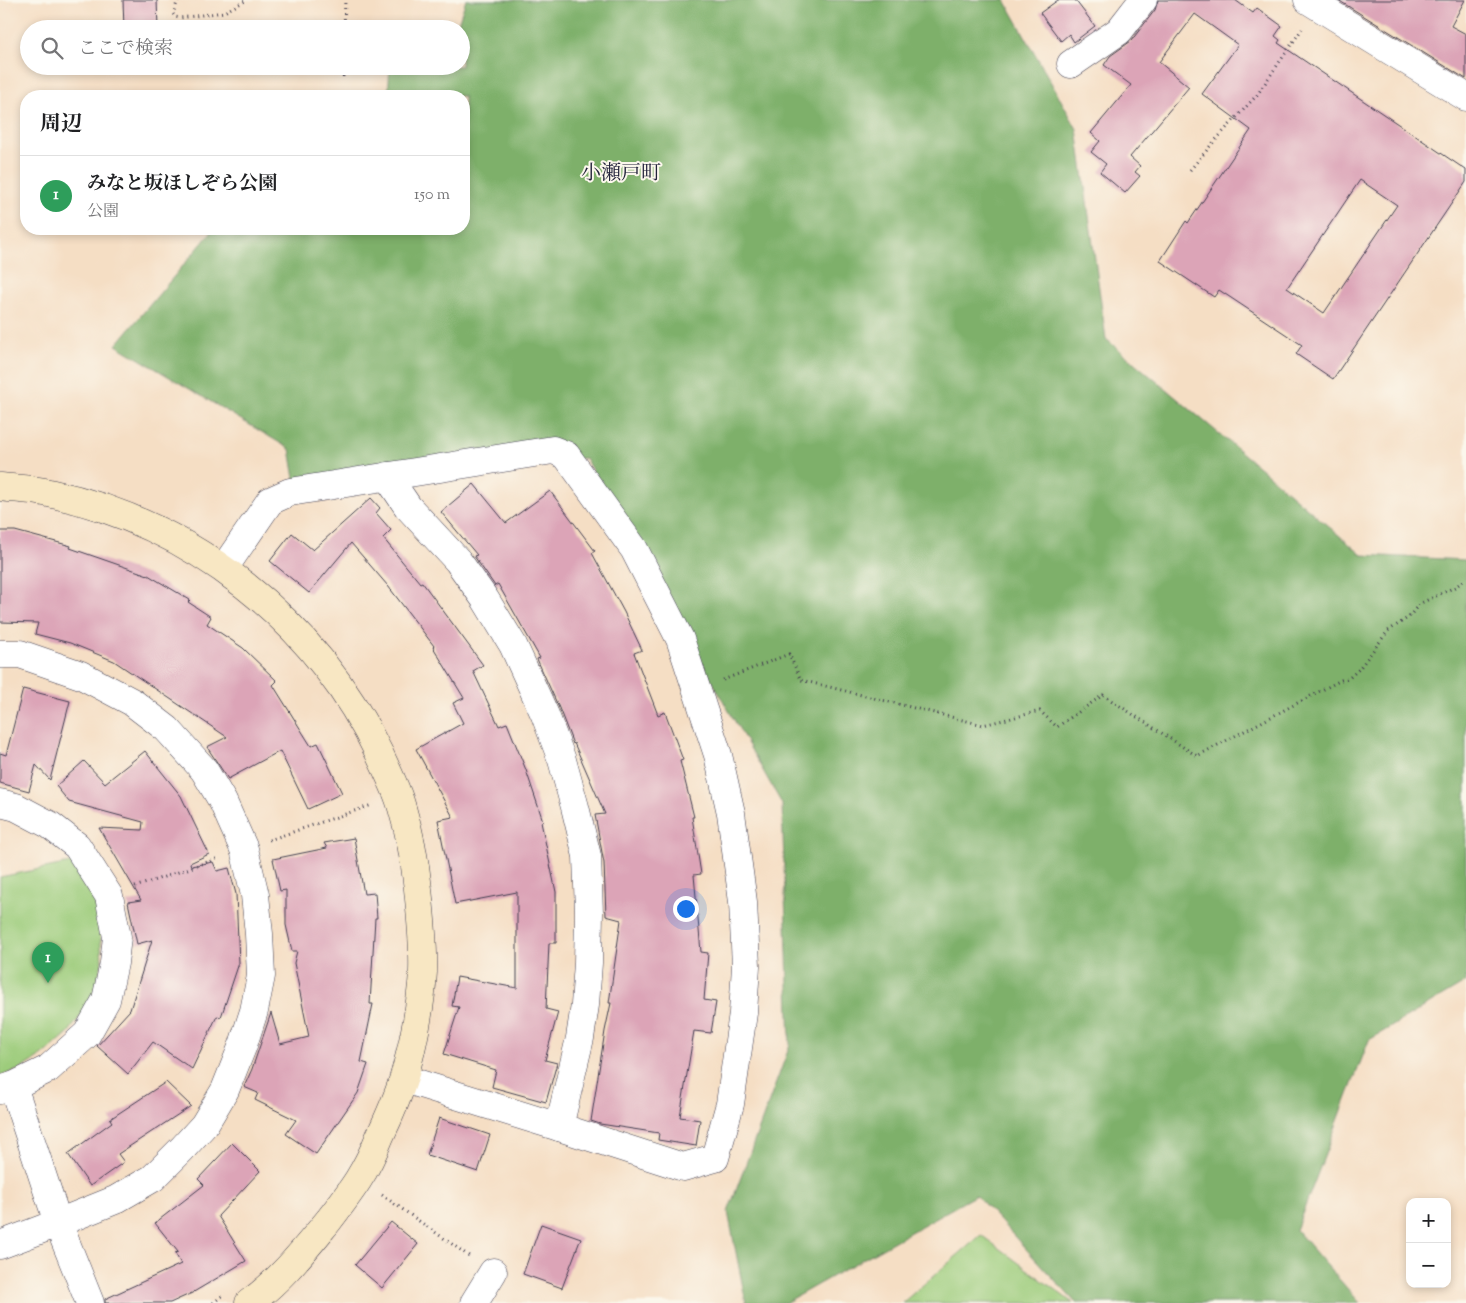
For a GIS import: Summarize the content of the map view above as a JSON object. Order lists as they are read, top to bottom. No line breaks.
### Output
{"districts":["小瀬戸町"],"page":{"search":"ここで検索","heading":"周辺","list":[{"mark":"1","name":"みなと坂ほしぞら公園","note":"公園","value":"150 m"}],"pins":"1","map_buttons":["+","−"]}}
